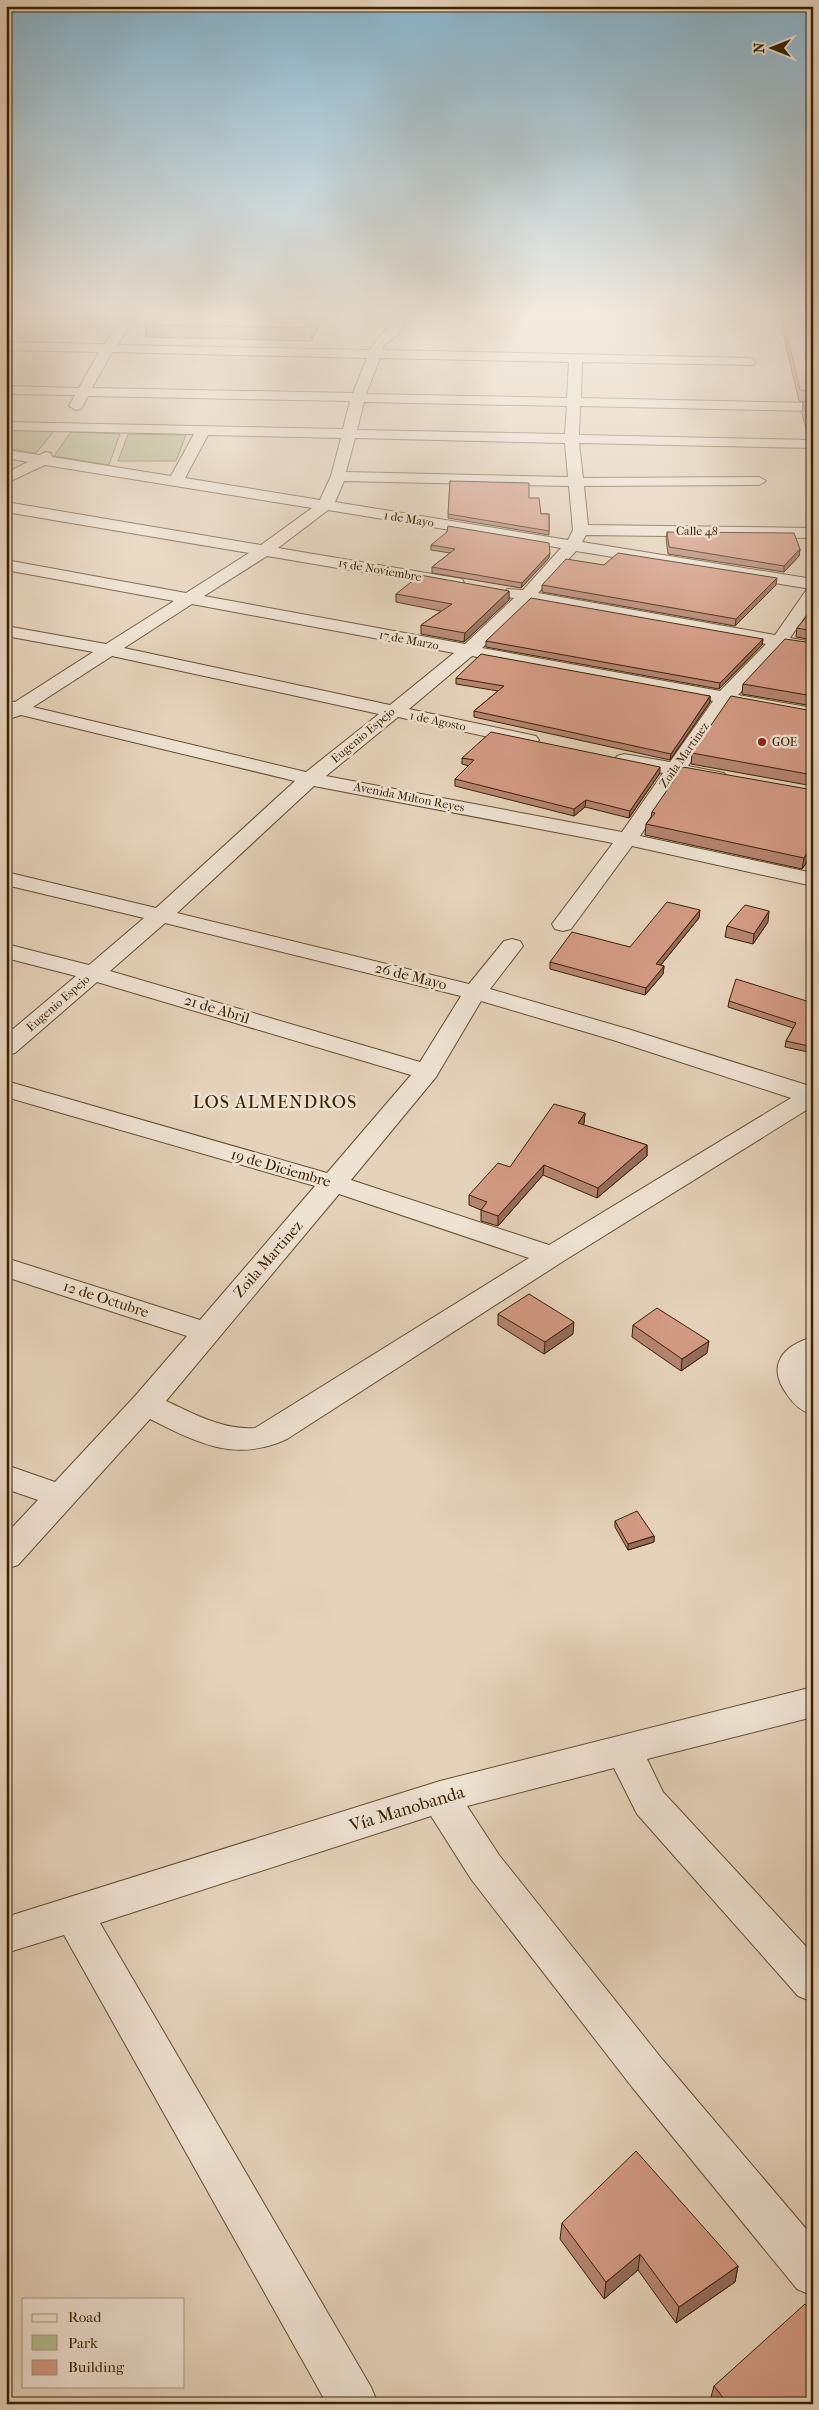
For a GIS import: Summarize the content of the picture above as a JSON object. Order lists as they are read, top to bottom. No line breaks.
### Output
{"streets":{"street":["1 de Mayo","Calle 48","15 de Noviembre","17 de Marzo","1 de Agosto","Eugenio Espejo","Zoila Martinez","Avenida Milton Reyes","26 de Mayo","21 de Abril","19 de Diciembre","12 de Octubre","Vía Manobanda"]},"crossings":[["1 de Mayo","Eugenio Espejo"],["Calle 48","Eugenio Espejo"],["17 de Marzo","Eugenio Espejo"],["17 de Marzo","Zoila Martinez"],["1 de Agosto","Eugenio Espejo"],["Eugenio Espejo","Avenida Milton Reyes"],["Eugenio Espejo","26 de Mayo"],["Eugenio Espejo","21 de Abril"],["Zoila Martinez","Avenida Milton Reyes"],["Zoila Martinez","26 de Mayo"],["Zoila Martinez","21 de Abril"],["Zoila Martinez","19 de Diciembre"],["Zoila Martinez","12 de Octubre"]],"districts":["LOS ALMENDROS"],"places":["GOE"],"legend":["Road","Park","Building"],"north":"left"}
